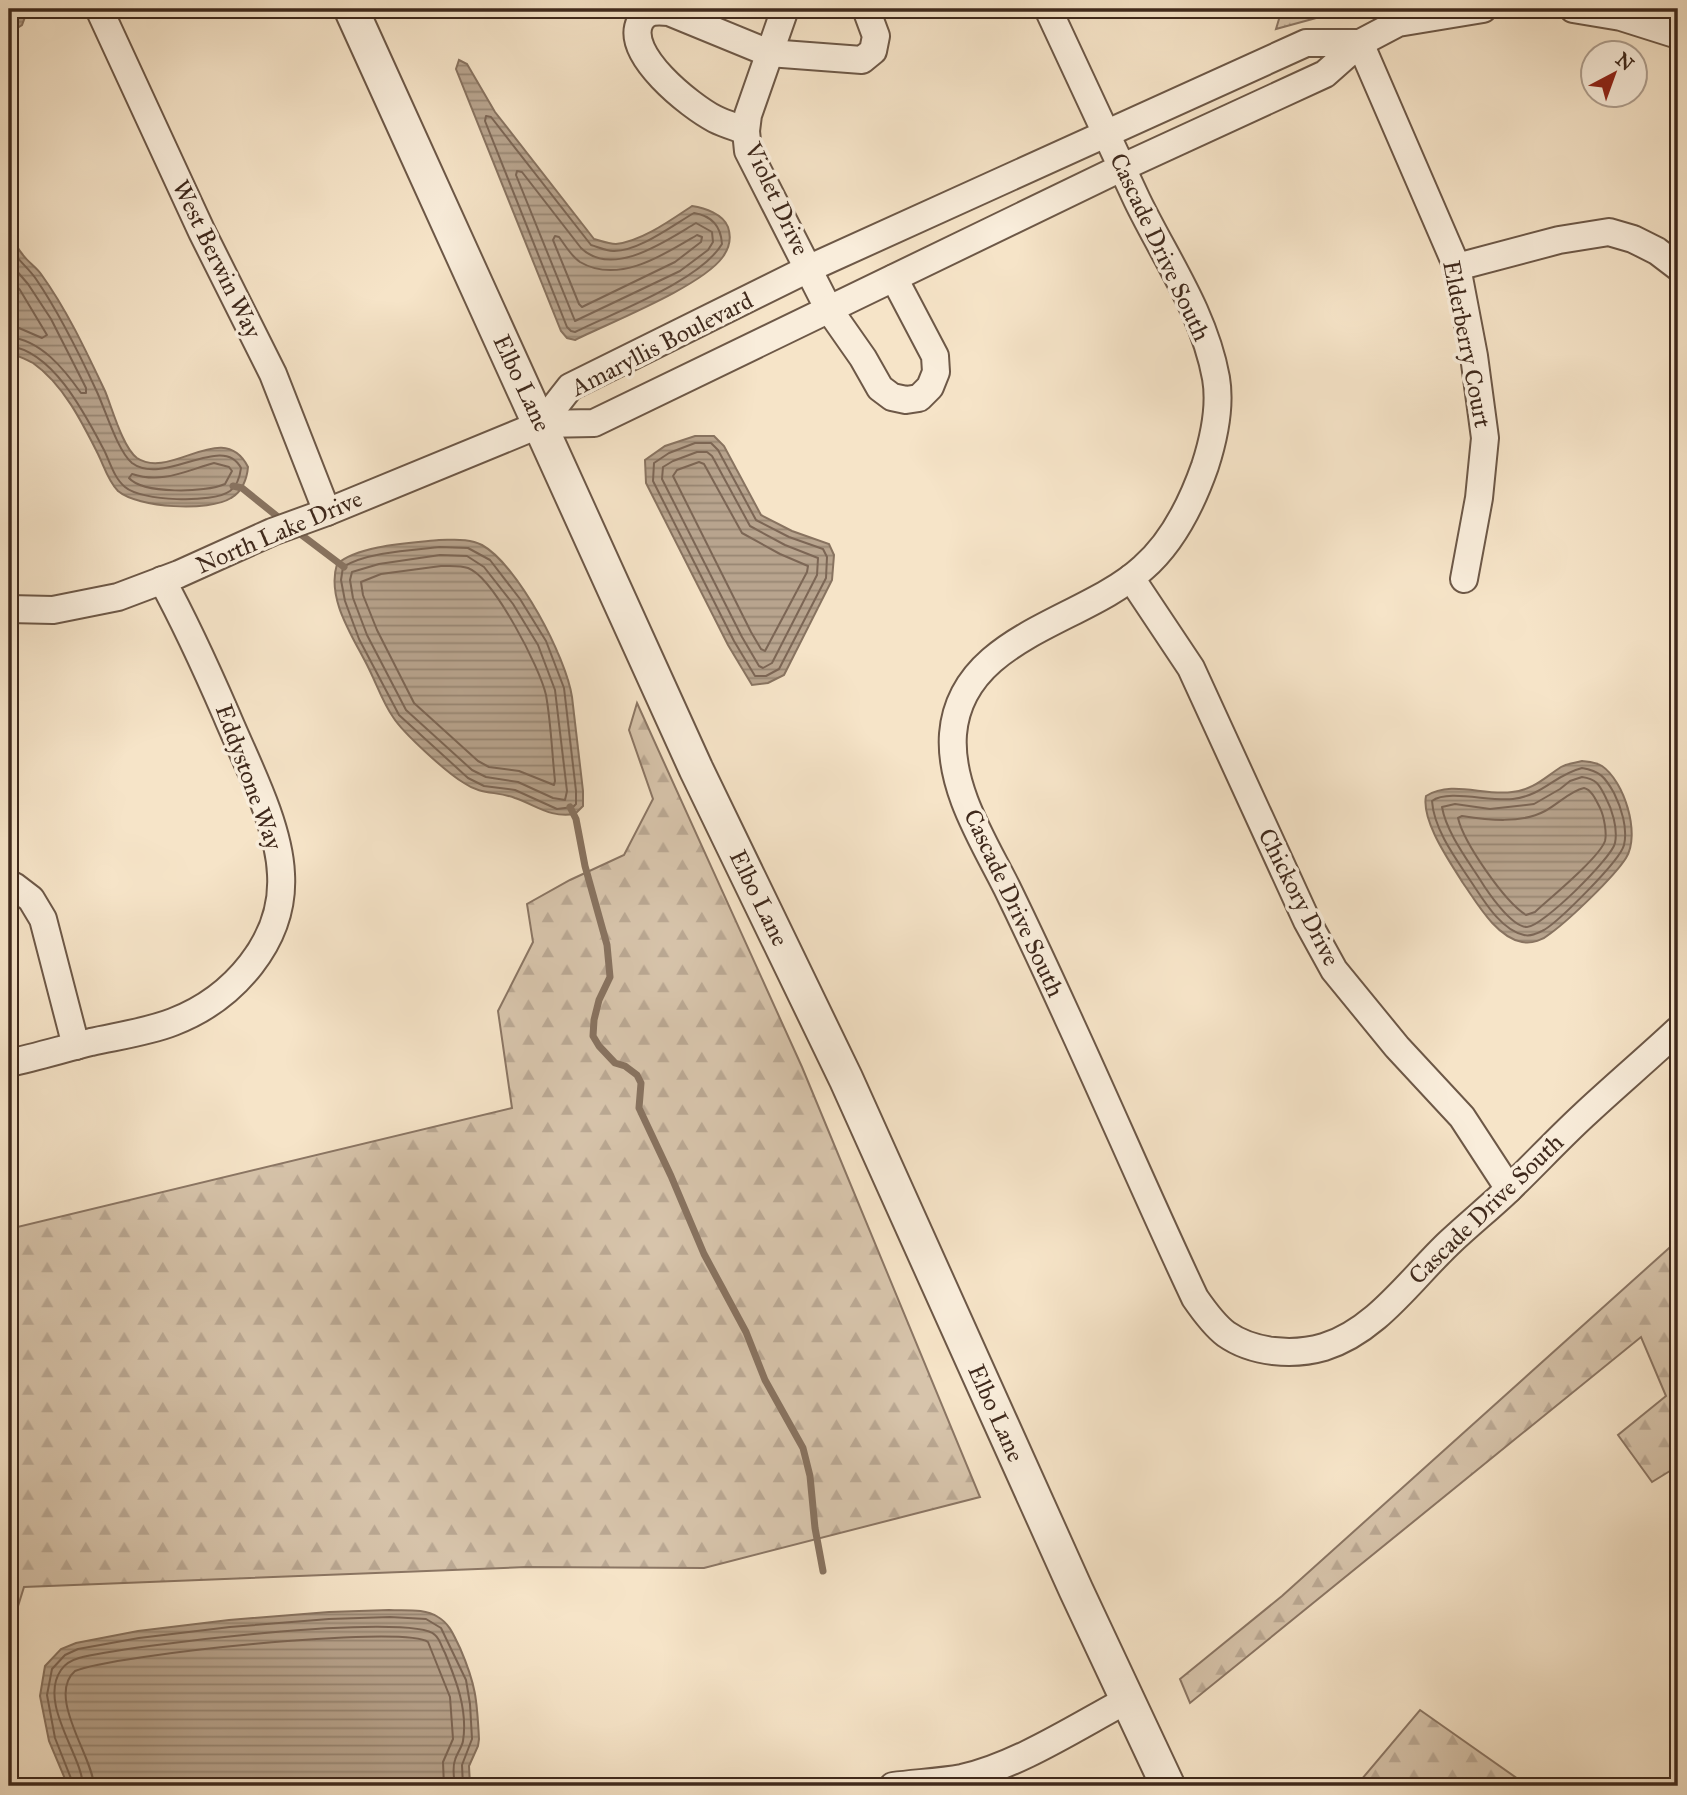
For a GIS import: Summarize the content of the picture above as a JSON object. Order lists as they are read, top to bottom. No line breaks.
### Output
{"streets":{"street":["Violet Drive","Cascade Drive South","West Berwin Way","Amaryllis Boulevard","Elderberry Court","Elbo Lane","North Lake Drive","Eddystone Way","Chickory Drive"]},"crossings":[["Violet Drive","Amaryllis Boulevard"],["Cascade Drive South","Amaryllis Boulevard"],["Cascade Drive South","Chickory Drive"],["West Berwin Way","North Lake Drive"],["Amaryllis Boulevard","Elderberry Court"],["Amaryllis Boulevard","Elbo Lane"],["Amaryllis Boulevard","North Lake Drive"],["Elbo Lane","North Lake Drive"],["North Lake Drive","Eddystone Way"]],"north":"top right"}
